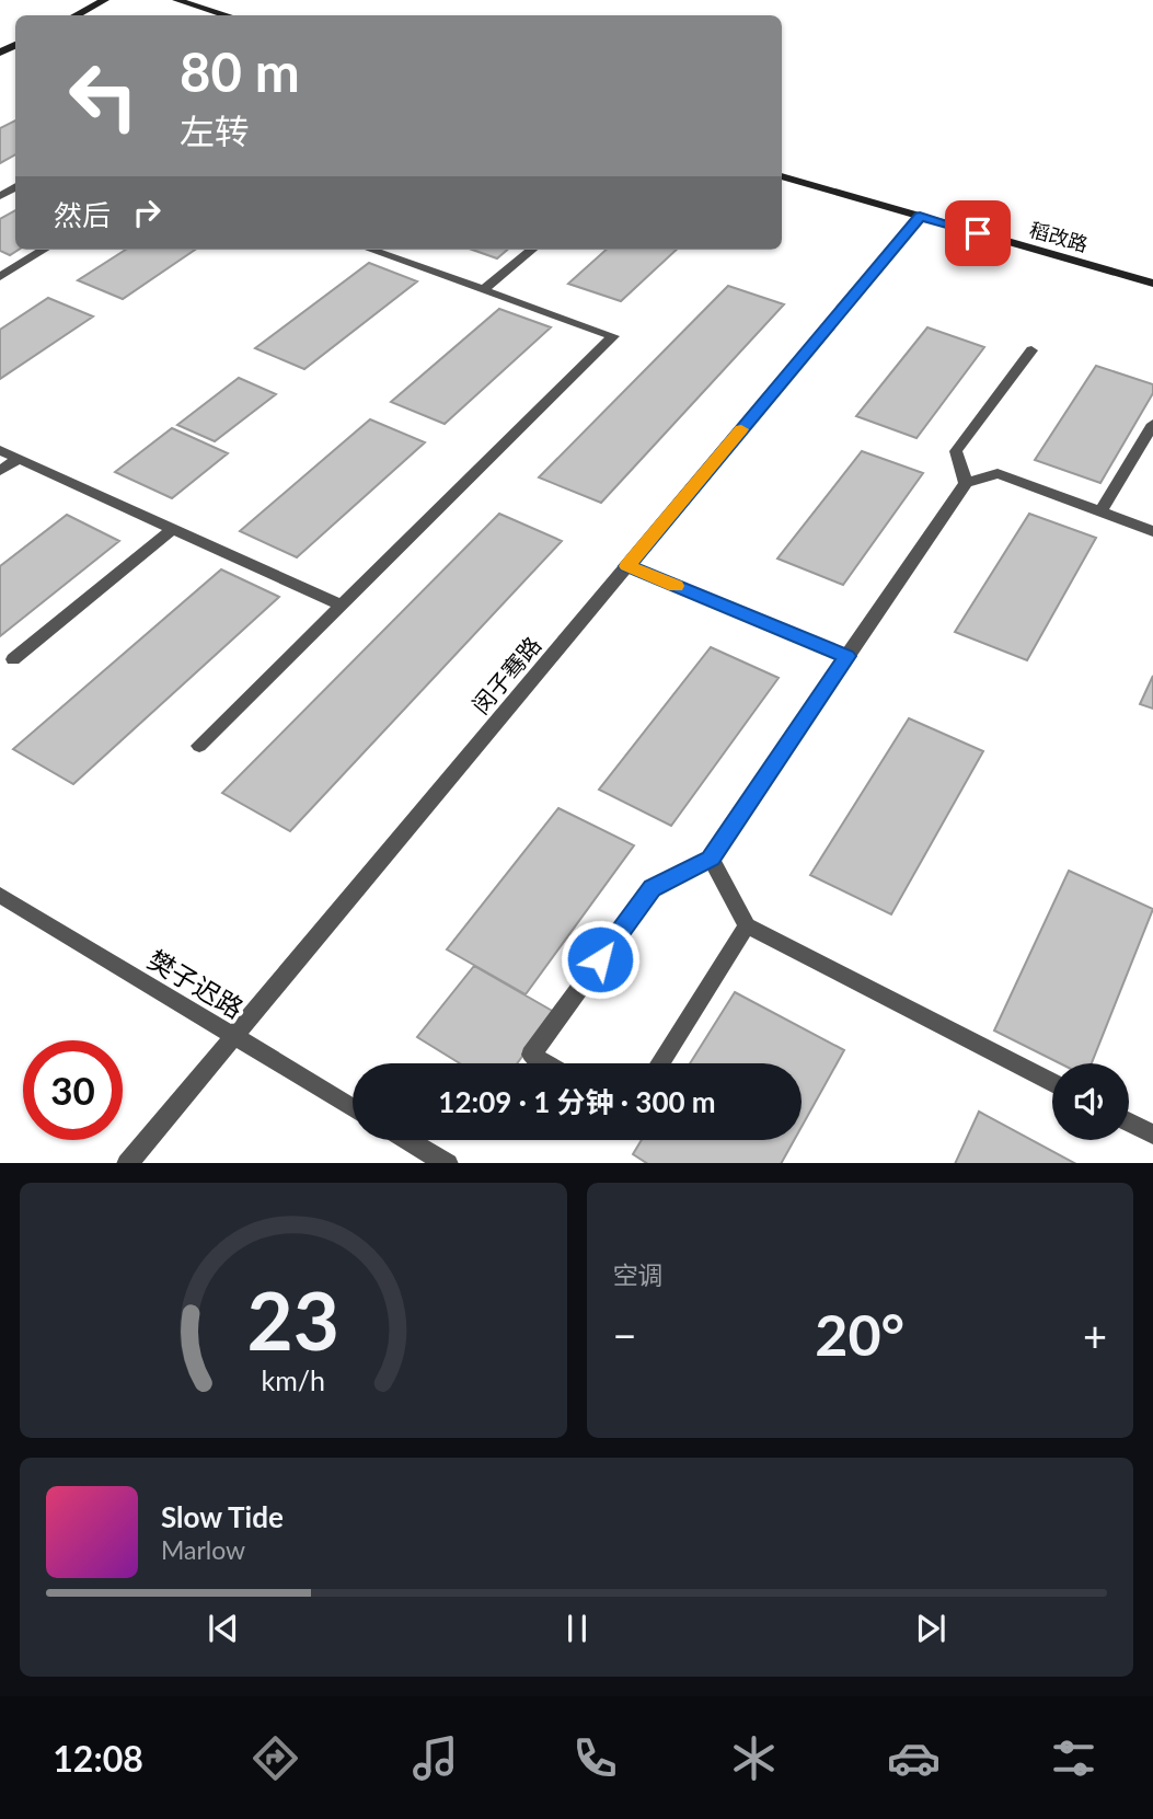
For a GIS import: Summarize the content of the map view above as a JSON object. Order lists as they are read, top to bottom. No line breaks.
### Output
{"streets":{"main road":["稻改路"],"street":["闵子骞路","樊子迟路"]},"crossings":[["稻改路","闵子骞路"],["闵子骞路","樊子迟路"]],"page":{"turn":["80 m","左转"],"then":"然后","limit":"30","trip":"12:09 · 1 分钟 · 300 m","tile":"空调","heat":["−","20°","+"],"song":["Slow Tide","Marlow"],"tabs":"12:08","gauge":["23","km/h"]}}
